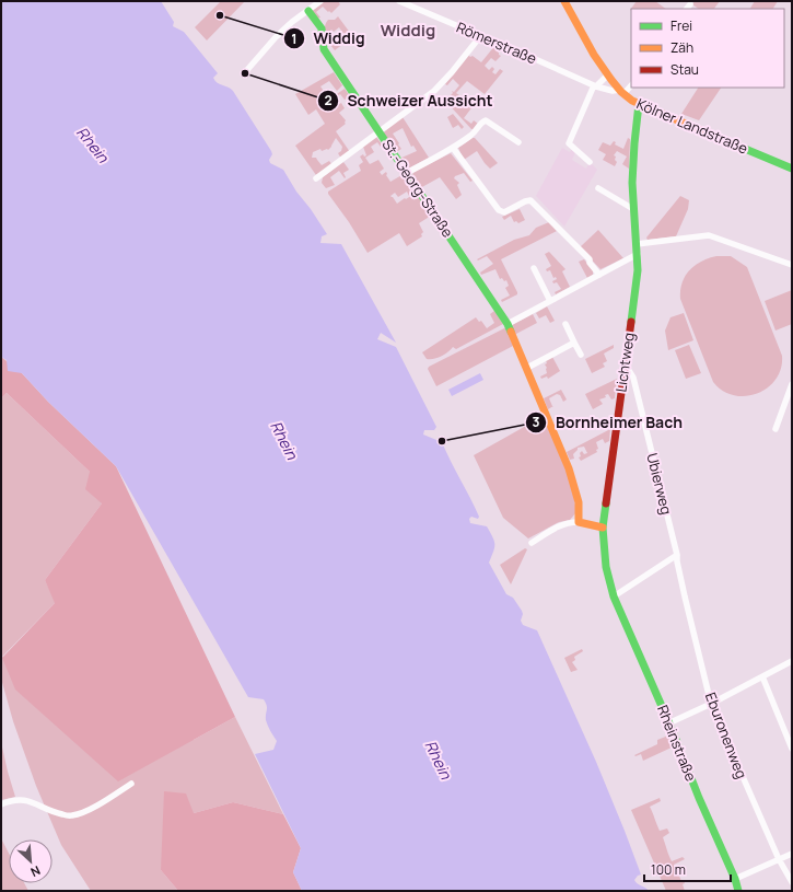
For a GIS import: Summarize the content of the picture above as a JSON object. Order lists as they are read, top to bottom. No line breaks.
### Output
{"streets":{"street":["Römerstraße","Kölner Landstraße","St.-Georg-Straße","Lichtweg","Ubierweg","Eburonenweg","Rheinstraße"]},"crossings":[["Römerstraße","Kölner Landstraße"],["Kölner Landstraße","Lichtweg"],["Lichtweg","Ubierweg"],["Lichtweg","Rheinstraße"],["Ubierweg","Eburonenweg"]],"districts":["Widdig"],"water":["Rhein"],"places":["Widdig","Schweizer Aussicht","Bornheimer Bach"],"legend":["Frei","Zäh","Stau"],"scale_bar":"100 m","north":"bottom right"}
